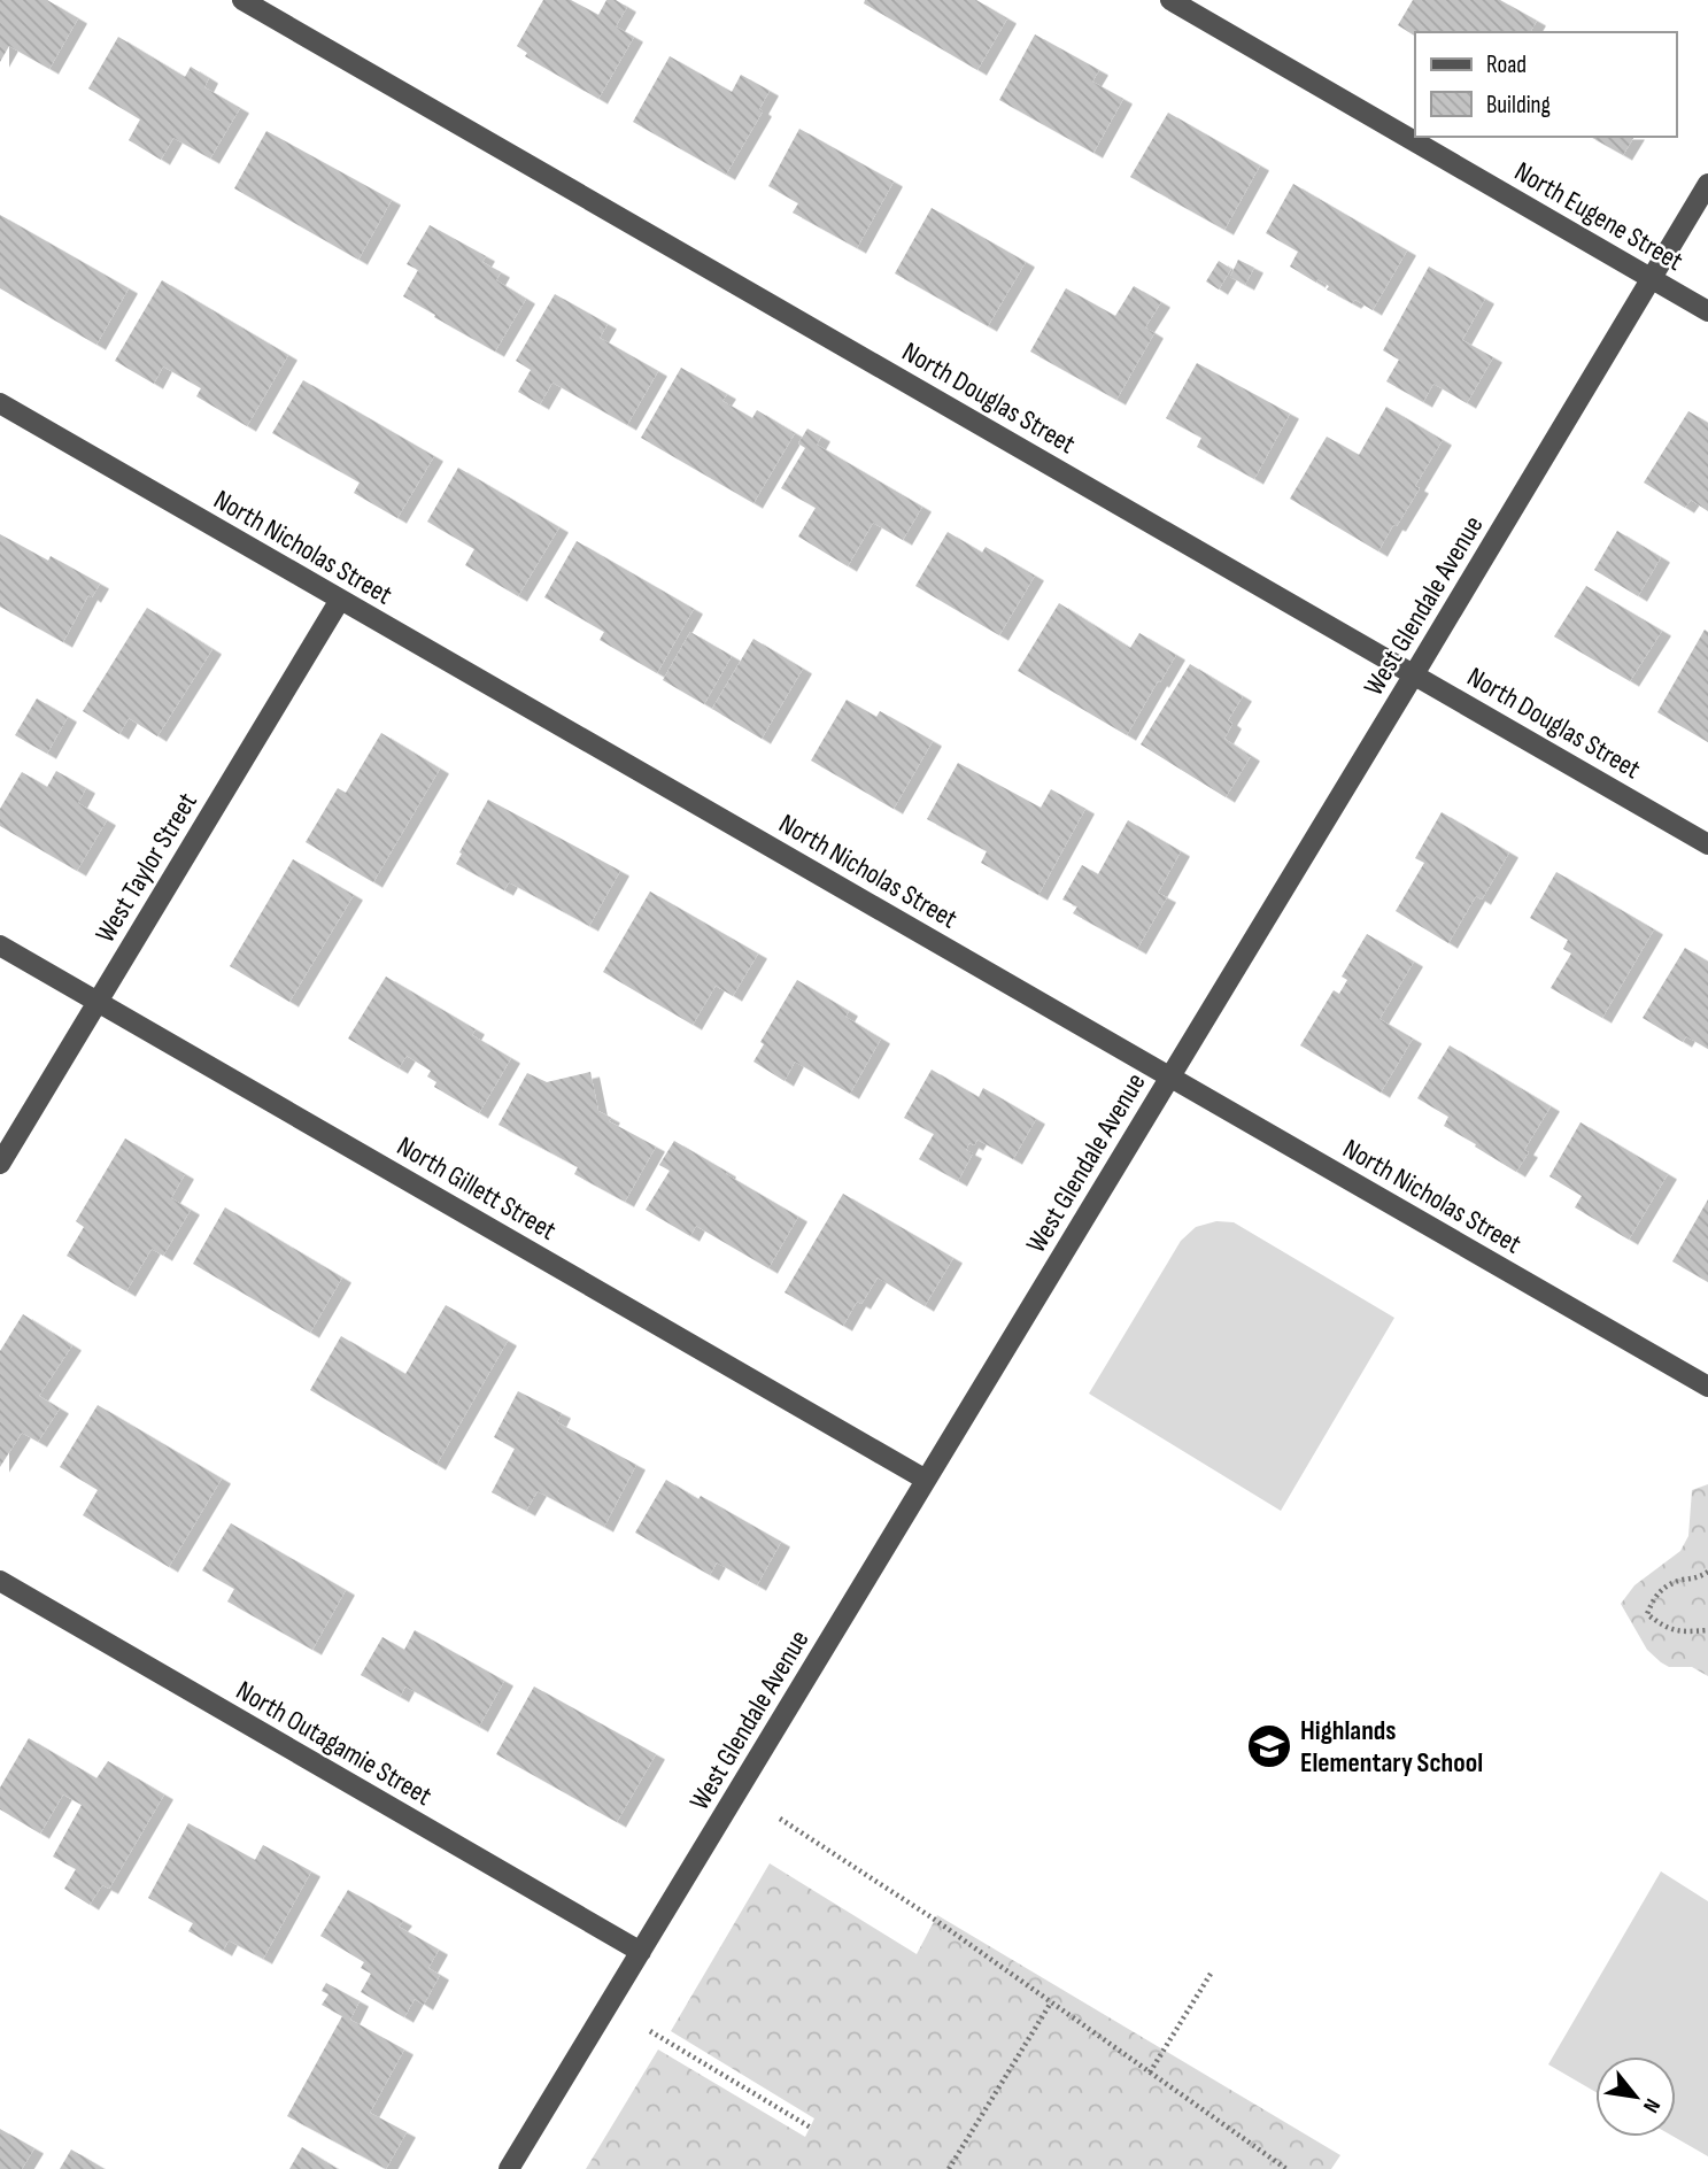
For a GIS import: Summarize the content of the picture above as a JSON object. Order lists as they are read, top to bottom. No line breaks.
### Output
{"streets":{"street":["North Eugene Street","North Douglas Street","North Nicholas Street","West Glendale Avenue","West Taylor Street","North Gillett Street","North Outagamie Street"]},"crossings":[["North Eugene Street","West Glendale Avenue"],["North Douglas Street","West Glendale Avenue"],["North Nicholas Street","West Glendale Avenue"],["North Nicholas Street","West Taylor Street"],["West Glendale Avenue","North Gillett Street"],["West Glendale Avenue","North Outagamie Street"],["West Taylor Street","North Gillett Street"]],"places":{"school or university":["Highlands Elementary School"]},"legend":["Road","Building"],"north":"bottom right"}
